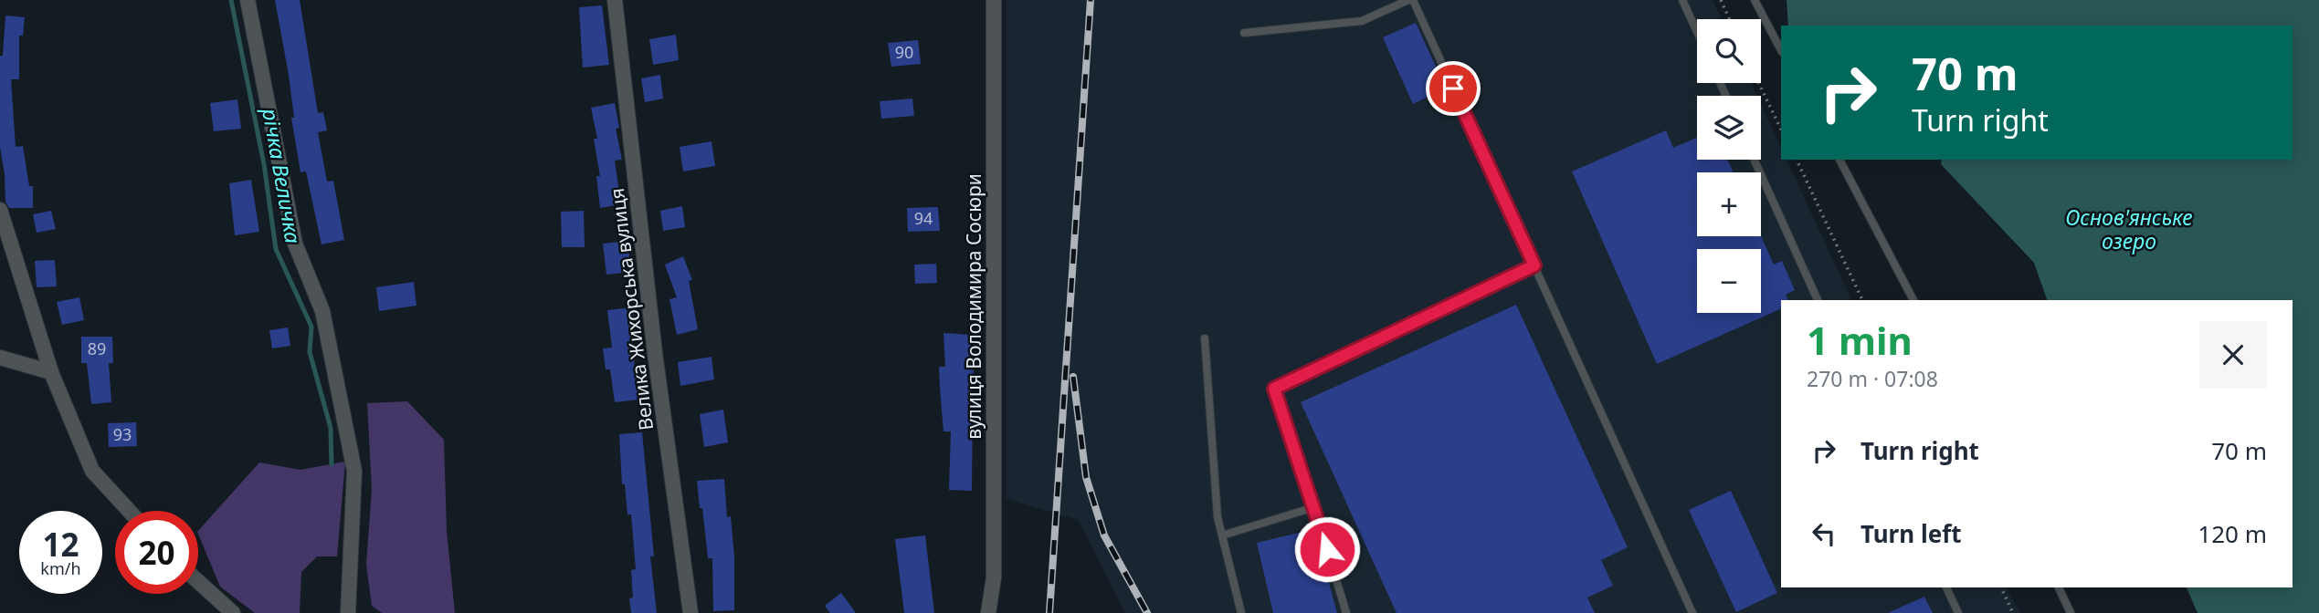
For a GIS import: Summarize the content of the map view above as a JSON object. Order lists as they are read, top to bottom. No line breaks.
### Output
{"streets":{"street":["вулиця Володимира Сосюри","Велика Жихорська вулиця"]},"water":["річка Величка","Основ'янське озеро"],"house_numbers":["90","94","89","93"],"page":{"map_buttons":["+","−"],"turn":["70 m","Turn right"],"heading":["1 min","270 m · 07:08"],"list":[{"name":"Turn right","value":"70 m"},{"name":"Turn left","value":"120 m"}],"speed":"12 km/h","limit":"20"}}
